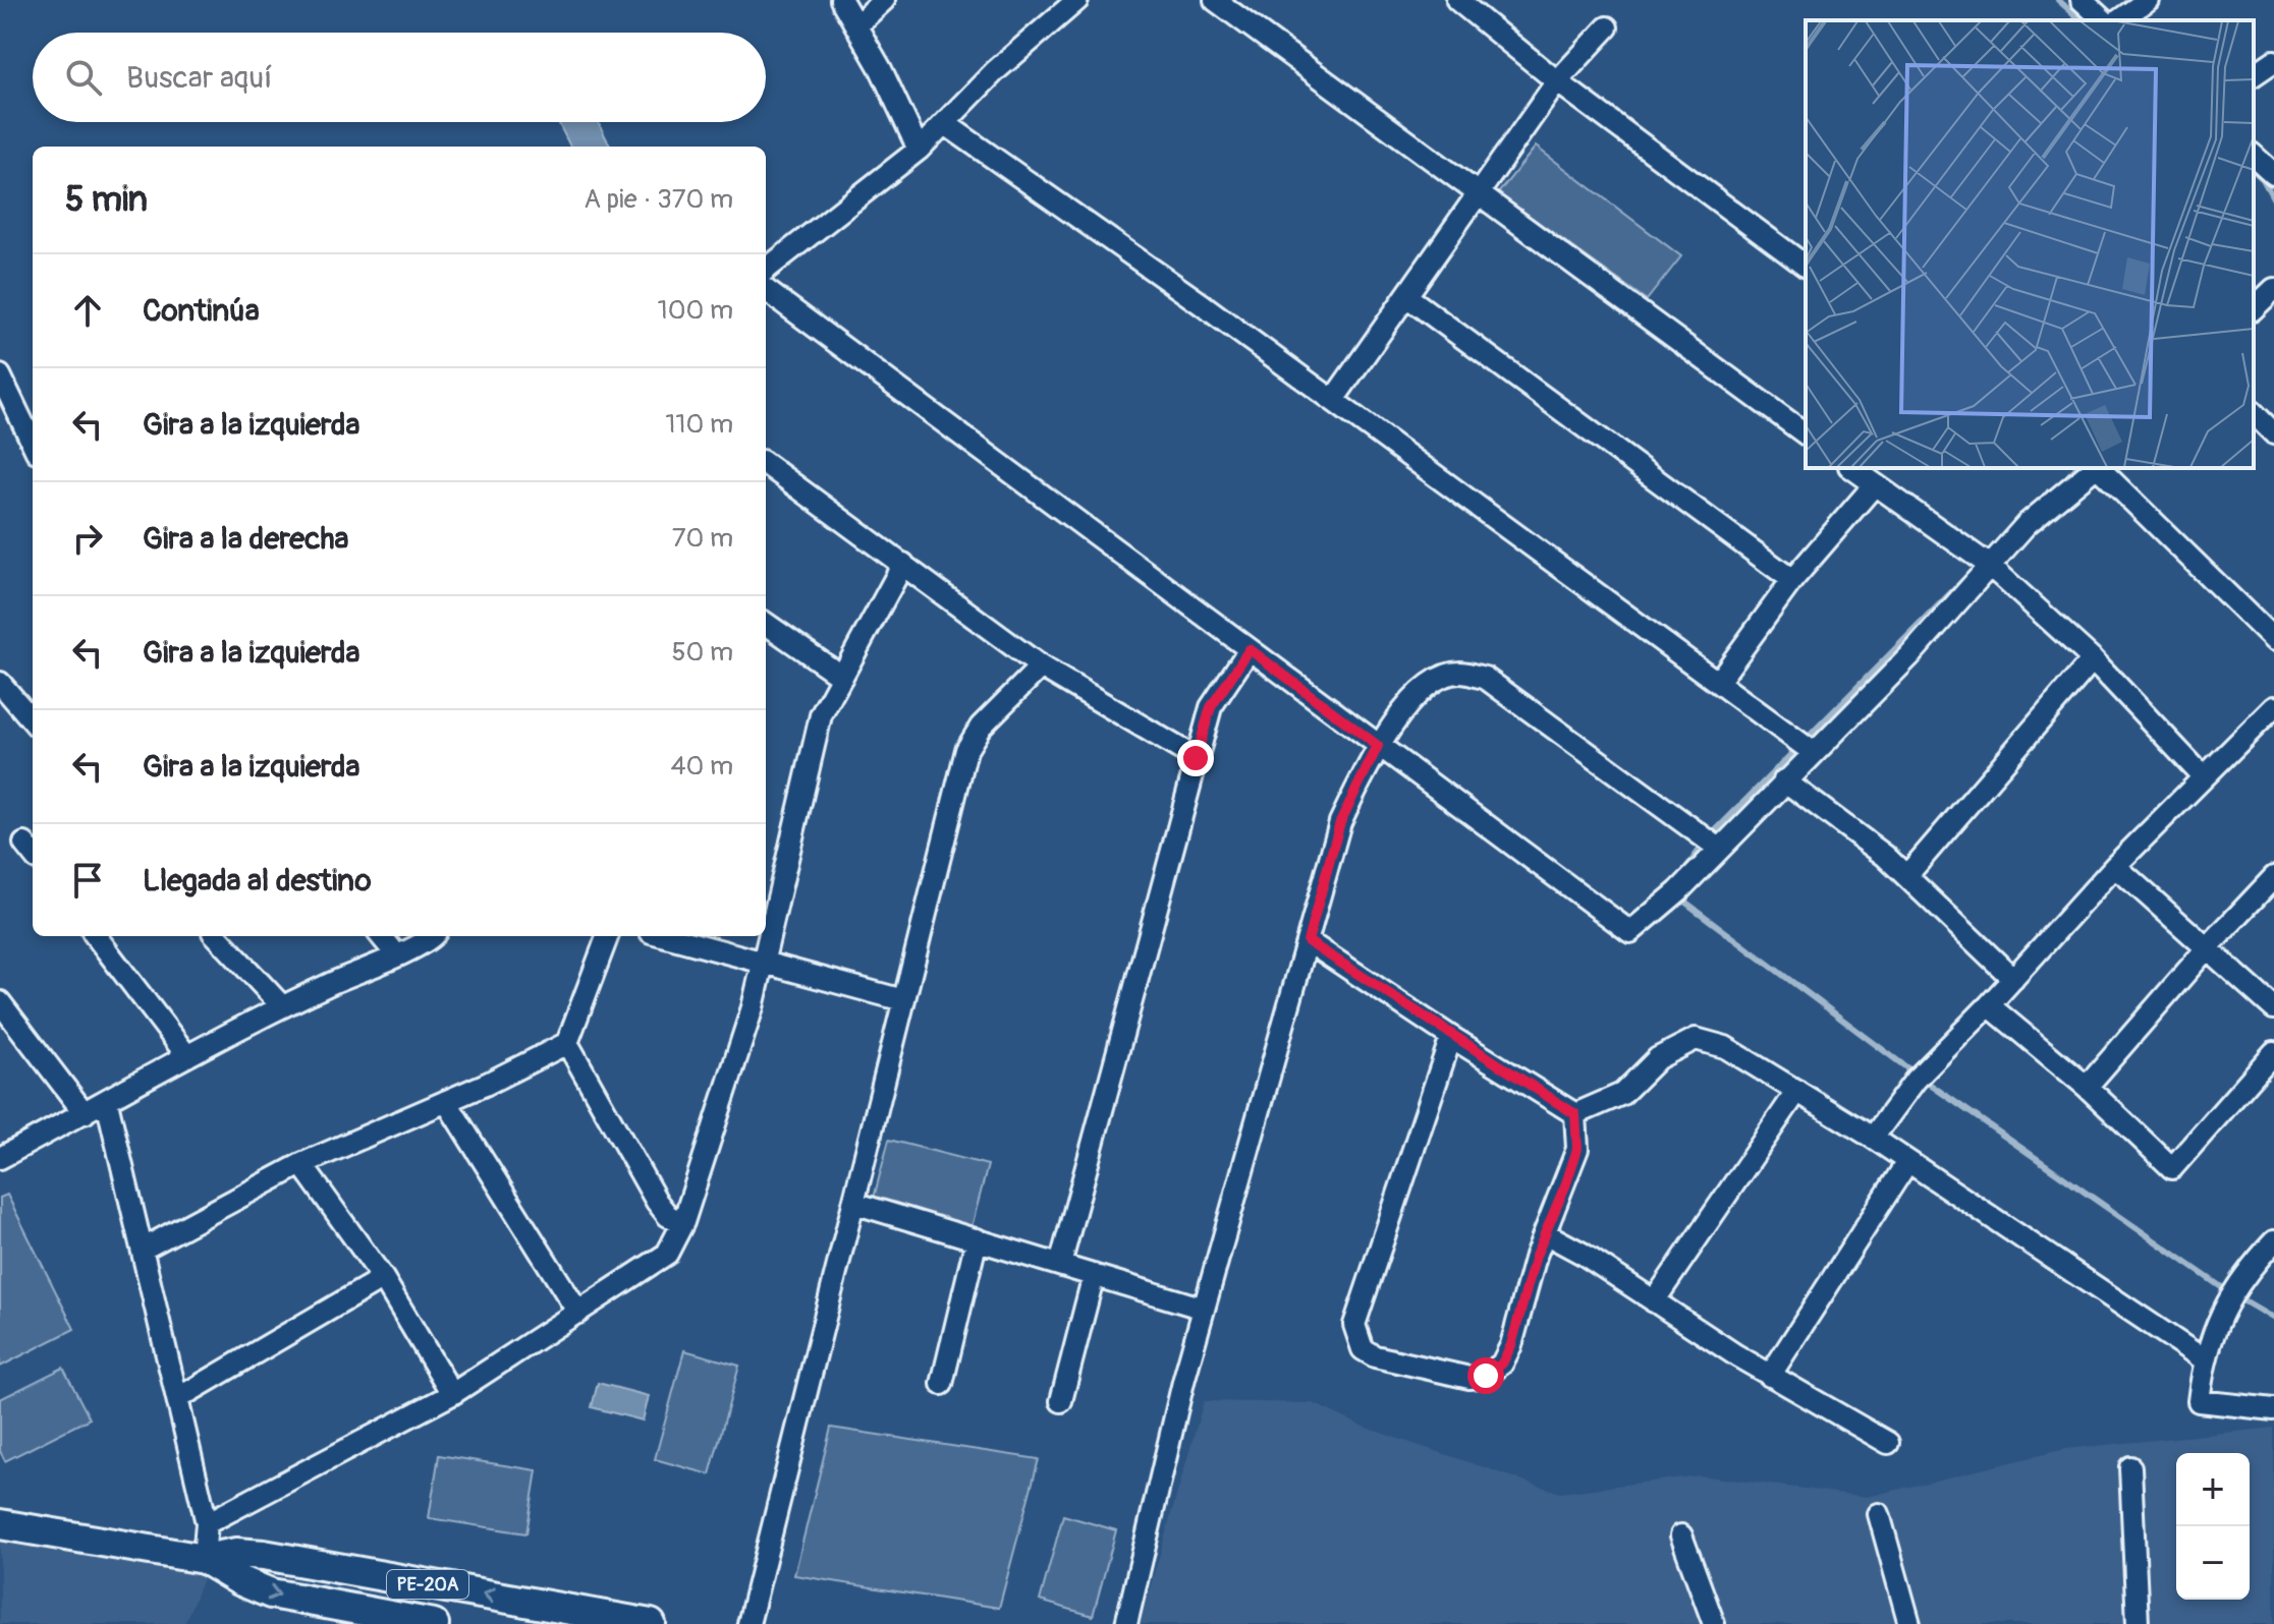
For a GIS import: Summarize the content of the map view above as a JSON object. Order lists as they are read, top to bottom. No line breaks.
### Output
{"streets":{"highway":["PE-20A"]},"page":{"search":"Buscar aquí","heading":["5 min","A pie · 370 m"],"list":[["Continúa","100 m"],["Gira a la izquierda","110 m"],["Gira a la derecha","70 m"],["Gira a la izquierda","50 m"],["Gira a la izquierda","40 m"],"Llegada al destino"],"map_buttons":["+","−"]}}
